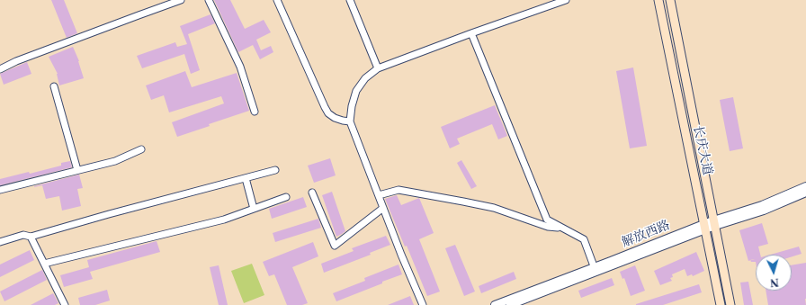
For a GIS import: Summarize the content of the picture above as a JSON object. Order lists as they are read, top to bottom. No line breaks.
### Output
{"streets":{"main road":["长庆大道"],"street":["解放西路"]},"crossings":[["长庆大道","解放西路"]],"north":"bottom"}
